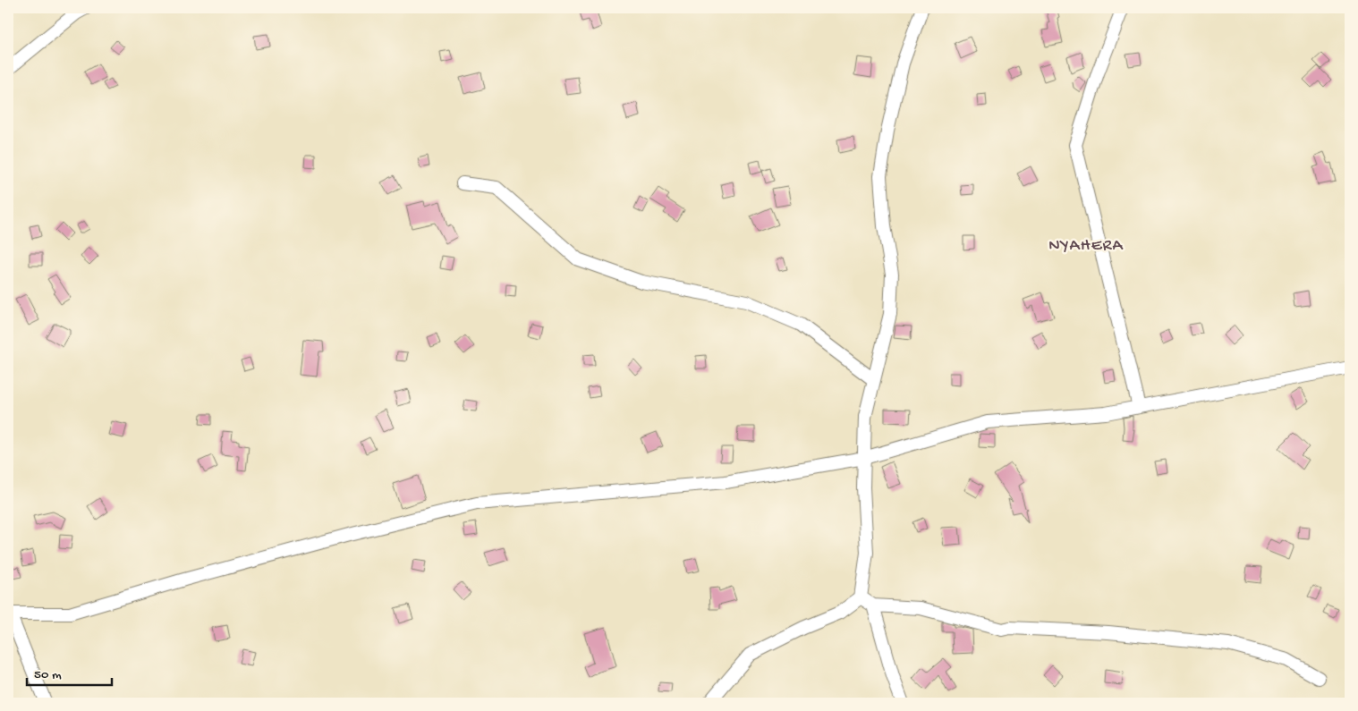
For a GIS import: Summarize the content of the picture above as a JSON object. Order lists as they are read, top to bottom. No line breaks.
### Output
{"districts":["NYAHERA"],"scale_bar":"50 m"}
